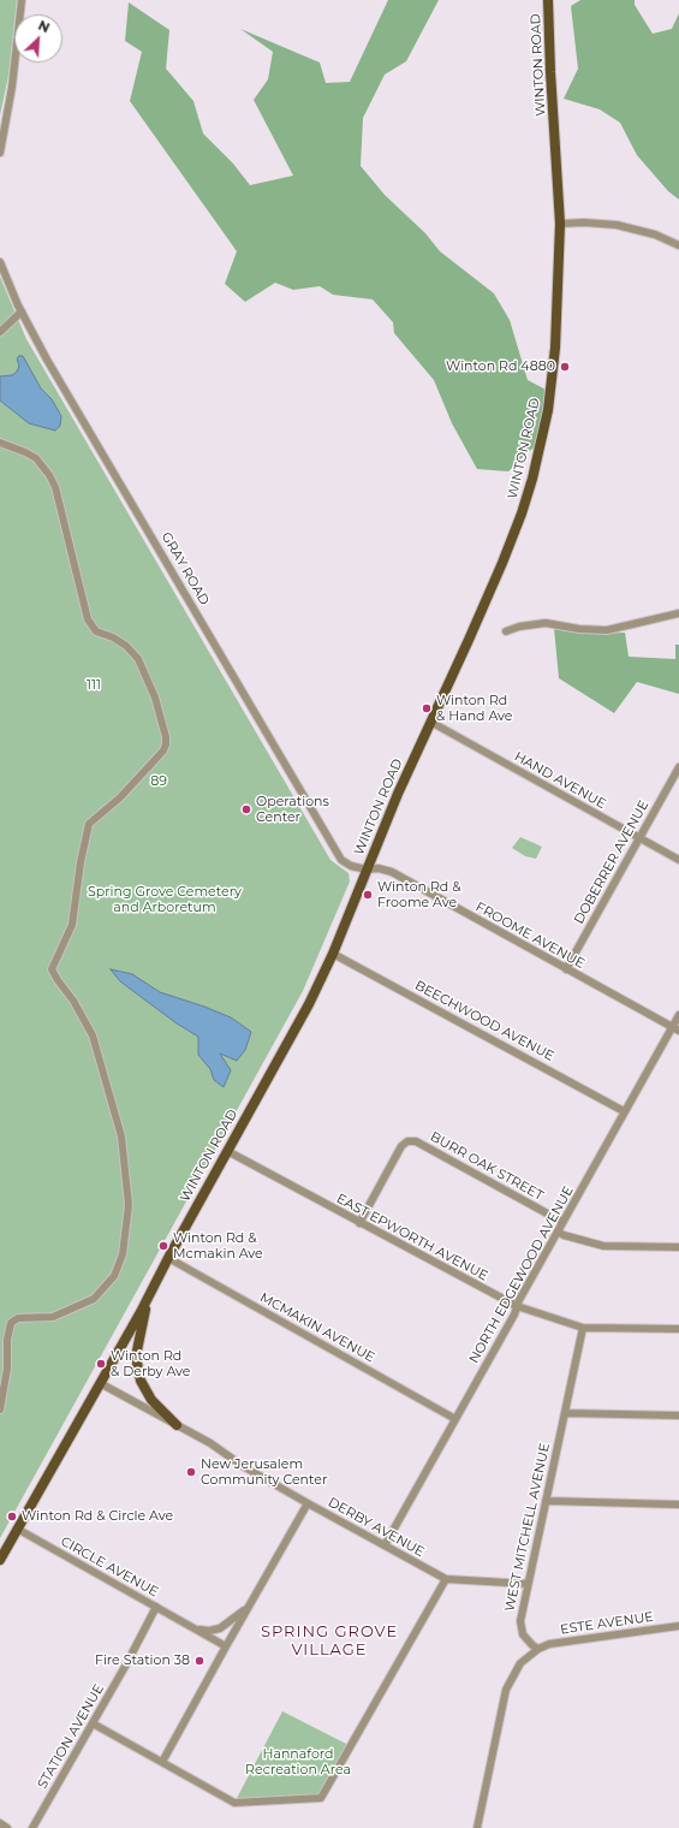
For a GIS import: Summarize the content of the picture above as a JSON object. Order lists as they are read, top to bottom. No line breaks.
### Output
{"streets":{"main road":["WINTON ROAD"],"street":["GRAY ROAD","HAND AVENUE","DOBERRER AVENUE","FROOME AVENUE","BEECHWOOD AVENUE","BURR OAK STREET","EAST EPWORTH AVENUE","NORTH EDGEWOOD AVENUE","MCMAKIN AVENUE","DERBY AVENUE","WEST MITCHELL AVENUE","CIRCLE AVENUE","ESTE AVENUE","STATION AVENUE"]},"crossings":[["WINTON ROAD","GRAY ROAD"],["WINTON ROAD","HAND AVENUE"],["WINTON ROAD","FROOME AVENUE"],["WINTON ROAD","BEECHWOOD AVENUE"],["WINTON ROAD","EAST EPWORTH AVENUE"],["WINTON ROAD","MCMAKIN AVENUE"],["WINTON ROAD","DERBY AVENUE"],["WINTON ROAD","CIRCLE AVENUE"],["GRAY ROAD","FROOME AVENUE"],["HAND AVENUE","DOBERRER AVENUE"],["DOBERRER AVENUE","FROOME AVENUE"],["FROOME AVENUE","NORTH EDGEWOOD AVENUE"],["BEECHWOOD AVENUE","NORTH EDGEWOOD AVENUE"],["BURR OAK STREET","EAST EPWORTH AVENUE"],["BURR OAK STREET","NORTH EDGEWOOD AVENUE"],["EAST EPWORTH AVENUE","NORTH EDGEWOOD AVENUE"],["EAST EPWORTH AVENUE","WEST MITCHELL AVENUE"],["NORTH EDGEWOOD AVENUE","MCMAKIN AVENUE"],["NORTH EDGEWOOD AVENUE","DERBY AVENUE"],["DERBY AVENUE","WEST MITCHELL AVENUE"],["DERBY AVENUE","CIRCLE AVENUE"],["WEST MITCHELL AVENUE","ESTE AVENUE"],["CIRCLE AVENUE","STATION AVENUE"]],"districts":["SPRING GROVE VILLAGE"],"parks":["111","89","Spring Grove Cemetery and Arboretum","Hannaford Recreation Area"],"places":["Winton Rd 4880","Winton Rd & Hand Ave","Operations Center","Winton Rd & Froome Ave","Winton Rd & Mcmakin Ave","Winton Rd & Derby Ave","New Jerusalem Community Center","Winton Rd & Circle Ave","Fire Station 38"],"north":"top right"}
